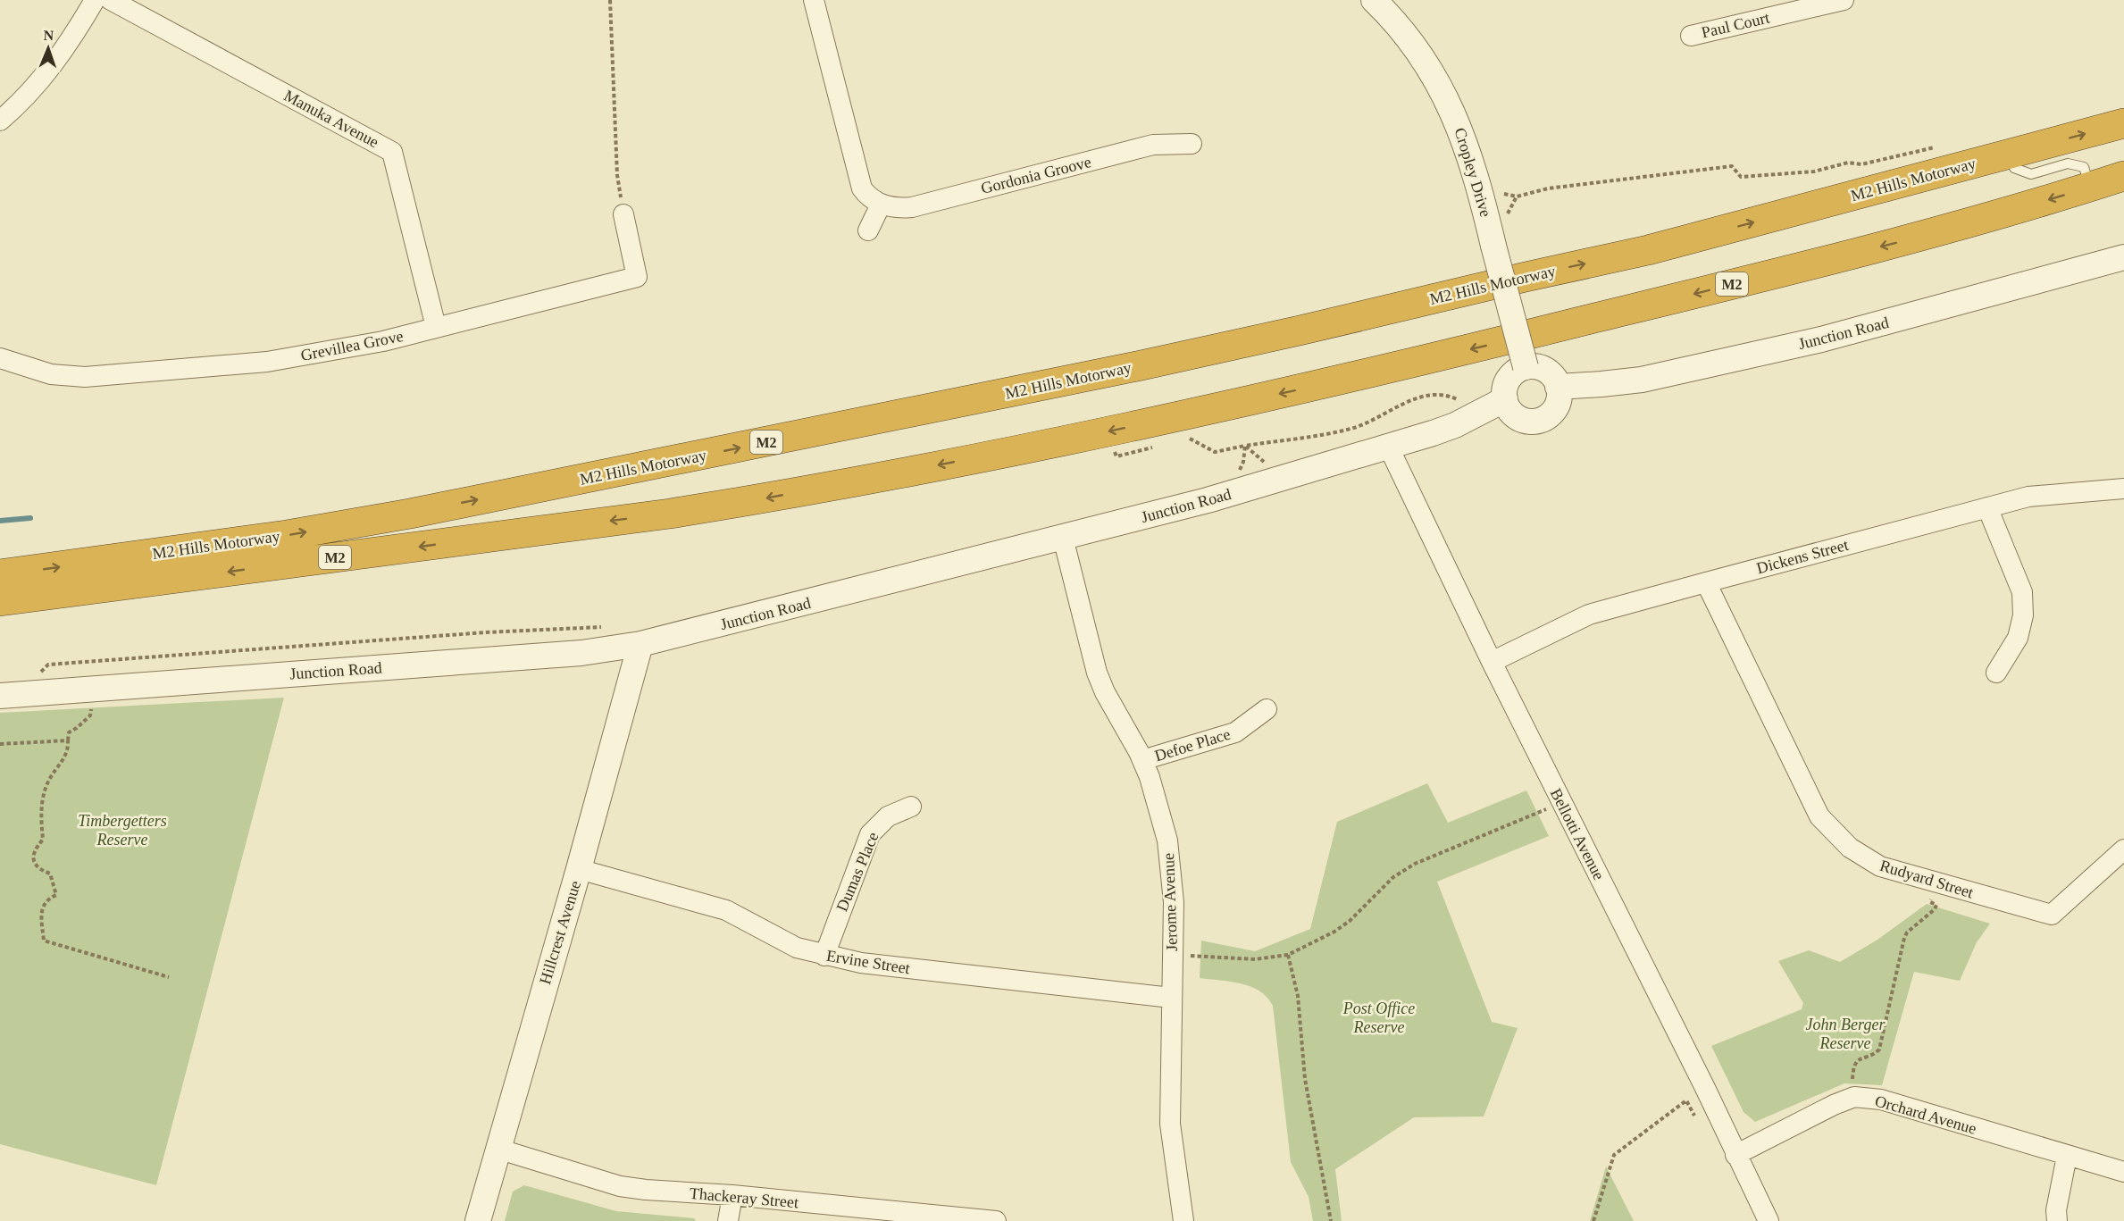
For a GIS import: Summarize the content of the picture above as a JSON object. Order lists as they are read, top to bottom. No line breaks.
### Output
{"streets":{"highway":["M2 Hills Motorway","M2"],"street":["Paul Court","Manuka Avenue","Cropley Drive","Gordonia Groove","Junction Road","Grevillea Grove","Dickens Street","Defoe Place","Bellotti Avenue","Dumas Place","Rudyard Street","Jerome Avenue","Hillcrest Avenue","Ervine Street","Orchard Avenue","Thackeray Street"]},"crossings":[["Manuka Avenue","Grevillea Grove"],["Cropley Drive","Junction Road"],["Junction Road","Bellotti Avenue"],["Junction Road","Jerome Avenue"],["Junction Road","Hillcrest Avenue"],["Dickens Street","Bellotti Avenue"],["Dickens Street","Rudyard Street"],["Defoe Place","Jerome Avenue"],["Bellotti Avenue","Orchard Avenue"],["Dumas Place","Ervine Street"],["Jerome Avenue","Ervine Street"],["Hillcrest Avenue","Ervine Street"],["Hillcrest Avenue","Thackeray Street"]],"parks":["Timbergetters Reserve","Post Office Reserve","John Berger Reserve"],"north":"top"}
